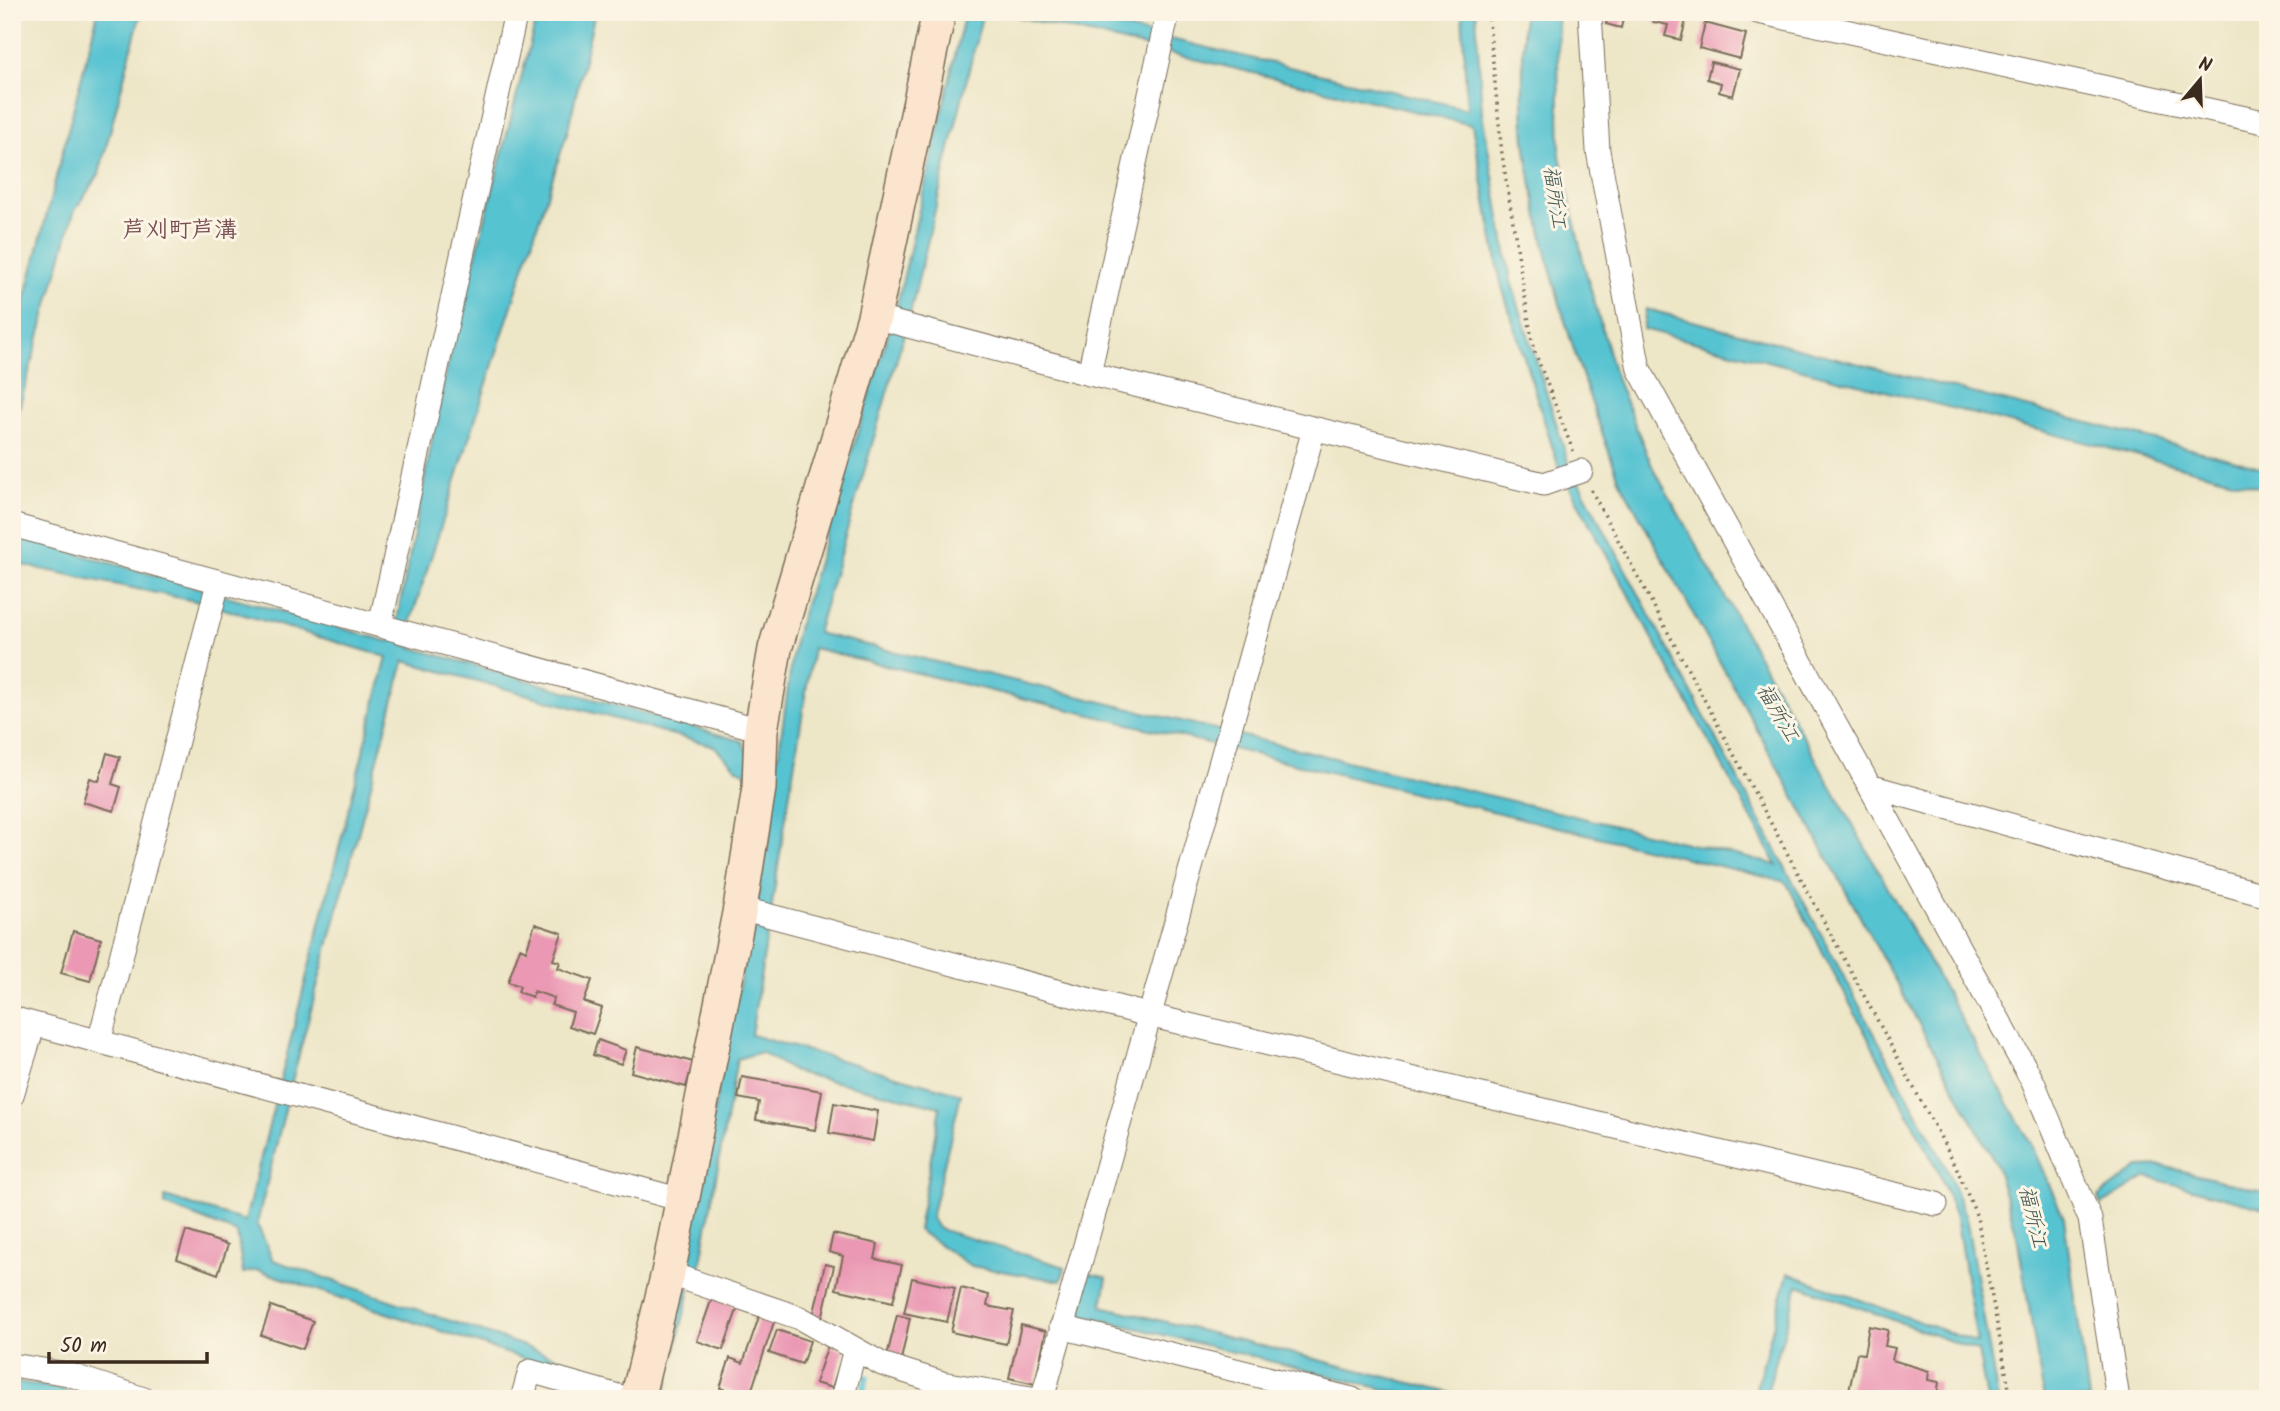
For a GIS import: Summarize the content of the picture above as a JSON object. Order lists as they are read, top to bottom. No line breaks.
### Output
{"districts":["芦刈町芦溝"],"water":["福所江"],"scale_bar":"50 m","north":"top"}
